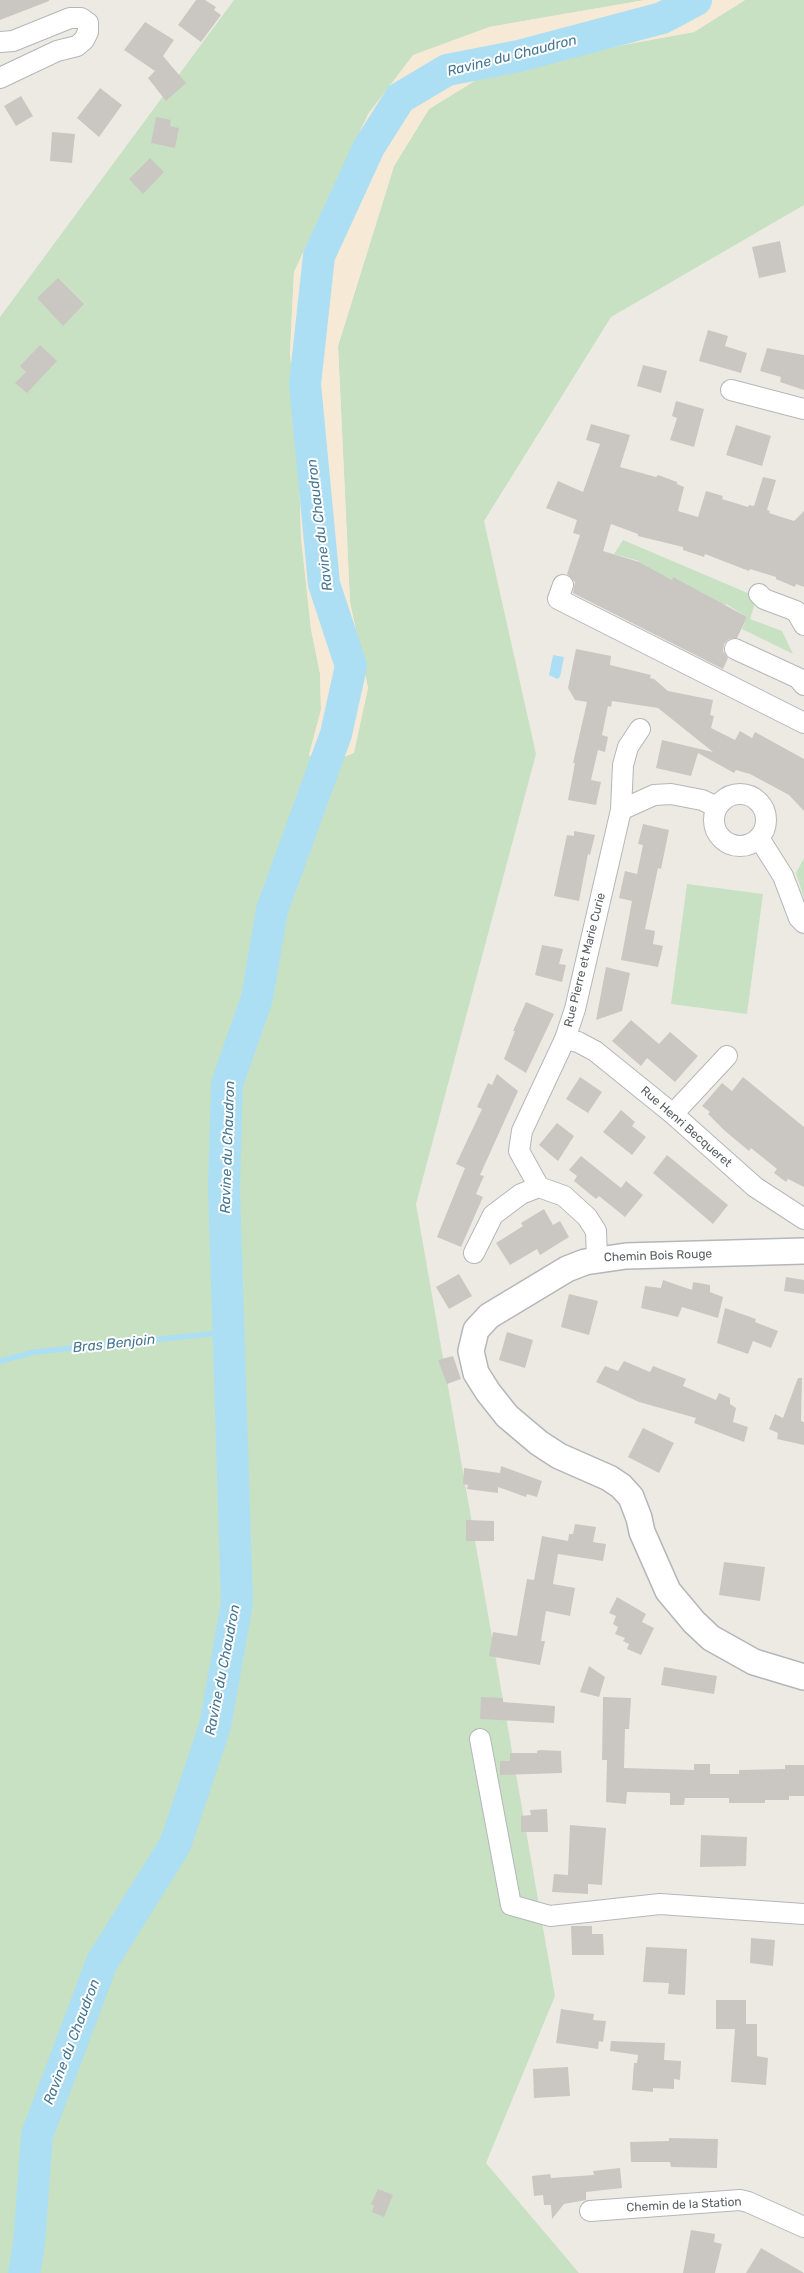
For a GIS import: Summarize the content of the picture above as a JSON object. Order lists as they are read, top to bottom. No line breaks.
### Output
{"streets":{"street":["Rue Pierre et Marie Curie","Rue Henri Becqueret","Chemin Bois Rouge","Chemin de la Station"]},"crossings":[["Rue Pierre et Marie Curie","Rue Henri Becqueret"]],"water":["Ravine du Chaudron","Bras Benjoin"]}
